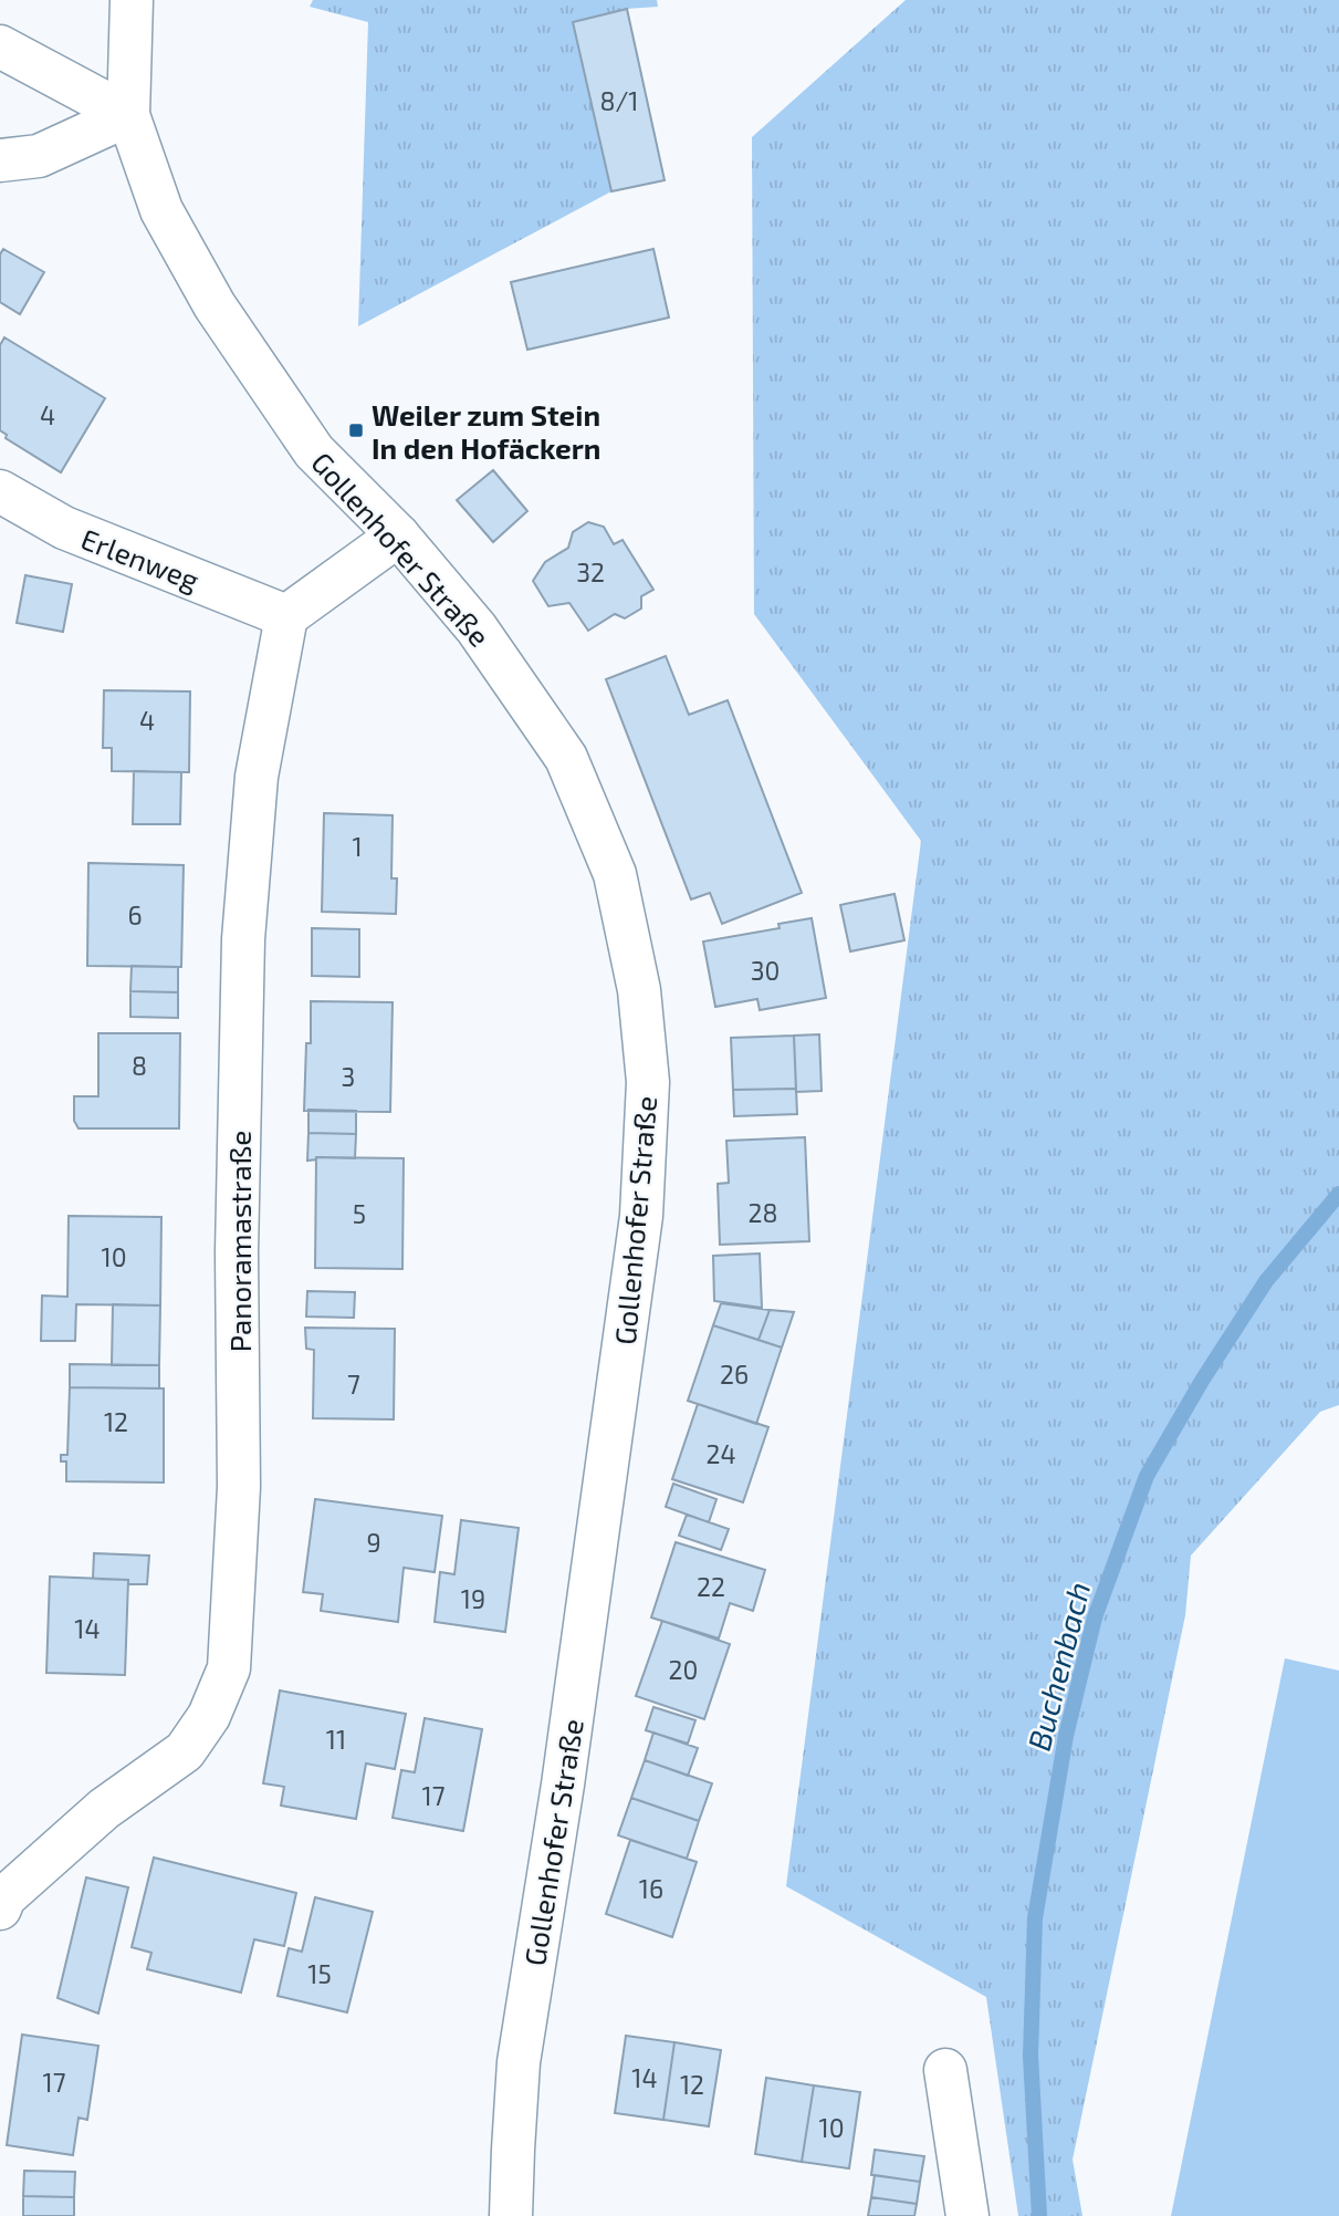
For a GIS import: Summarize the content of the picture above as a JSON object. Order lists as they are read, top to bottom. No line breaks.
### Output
{"streets":{"street":["Gollenhofer Straße","Erlenweg","Panoramastraße"]},"crossings":[["Erlenweg","Panoramastraße"]],"water":["Buchenbach"],"places":{"transit":["Weiler zum Stein In den Hofäckern"]},"house_numbers":["8/1","4","32","4","1","6","30","8","3","28","5","10","26","7","12","24","9","22","19","14","20","11","17","16","15","14","17","12","10"]}
